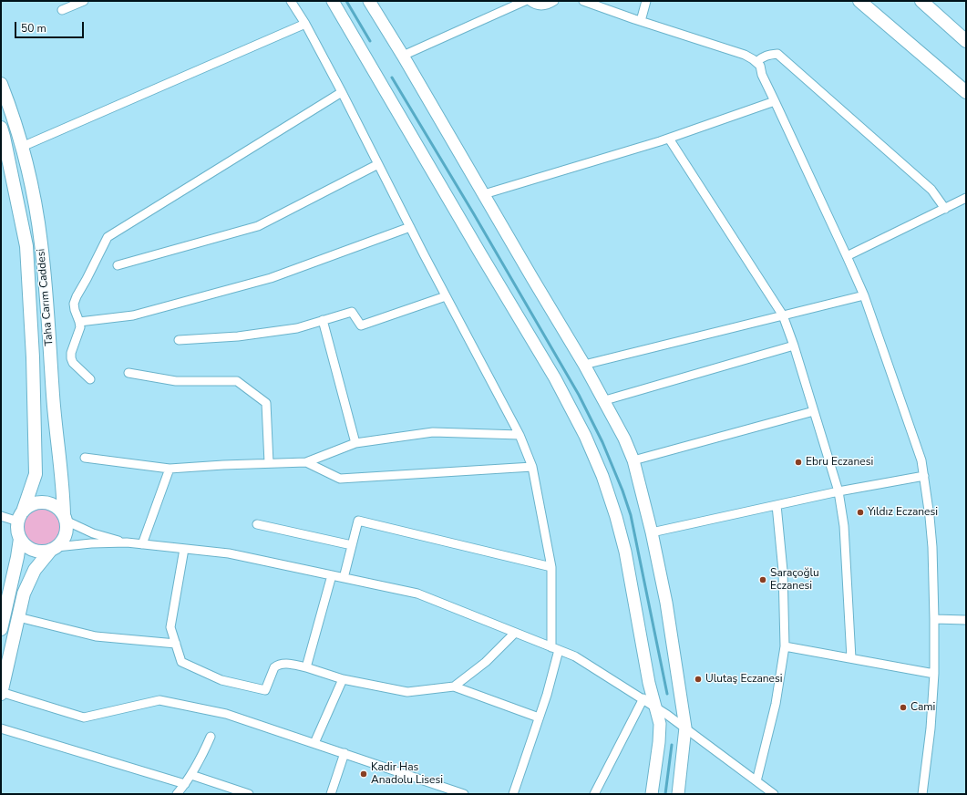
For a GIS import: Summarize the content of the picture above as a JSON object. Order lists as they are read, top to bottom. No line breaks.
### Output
{"streets":{"main road":["Taha Carım Caddesi"]},"places":["Ebru Eczanesi","Yıldız Eczanesi","Saraçoğlu Eczanesi","Ulutaş Eczanesi","Cami","Kadir Has Anadolu Lisesi"],"scale_bar":"50 m"}
